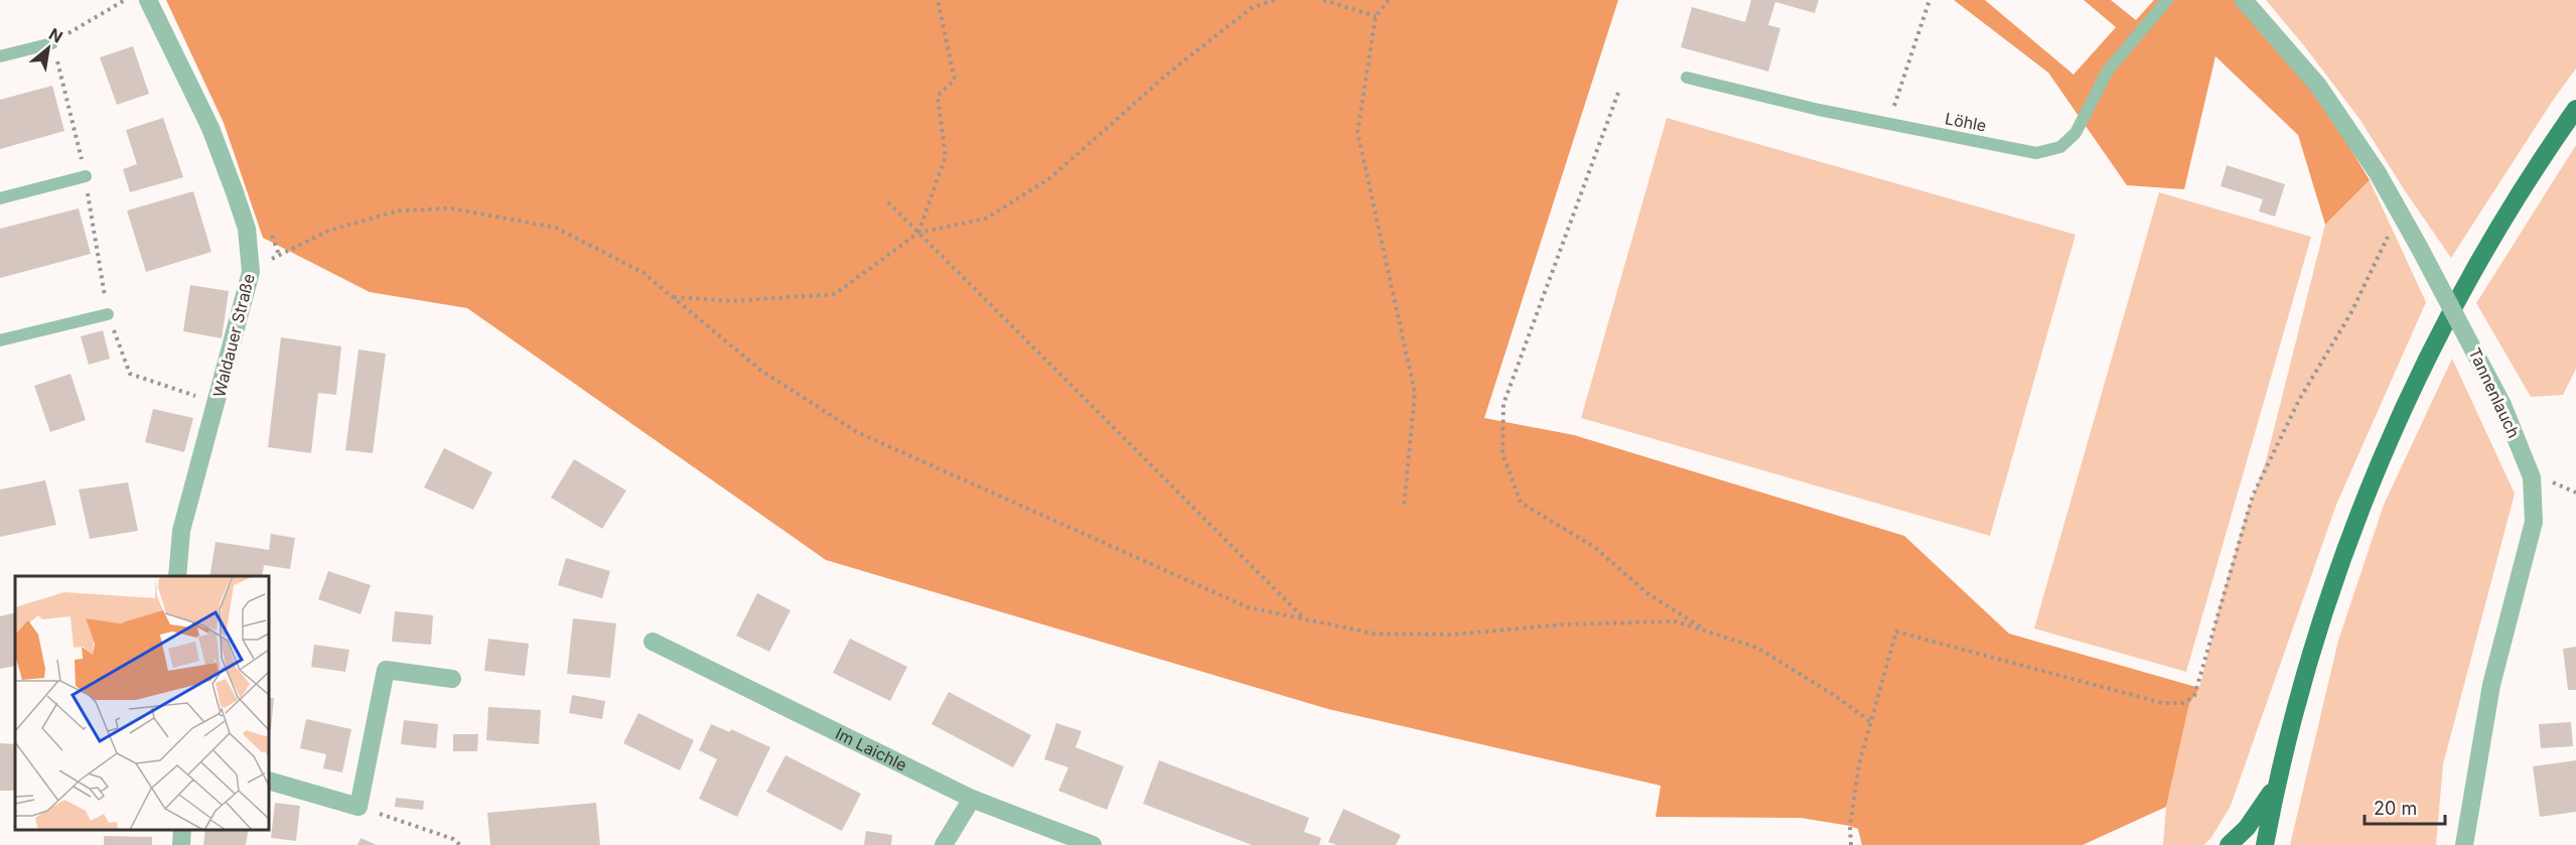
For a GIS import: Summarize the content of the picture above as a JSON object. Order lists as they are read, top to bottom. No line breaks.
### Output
{"streets":{"street":["Waldauer Straße","Tannenlauch","Im Laichle"],"lane":["Löhle"]},"scale_bar":"20 m","north":"top right"}
